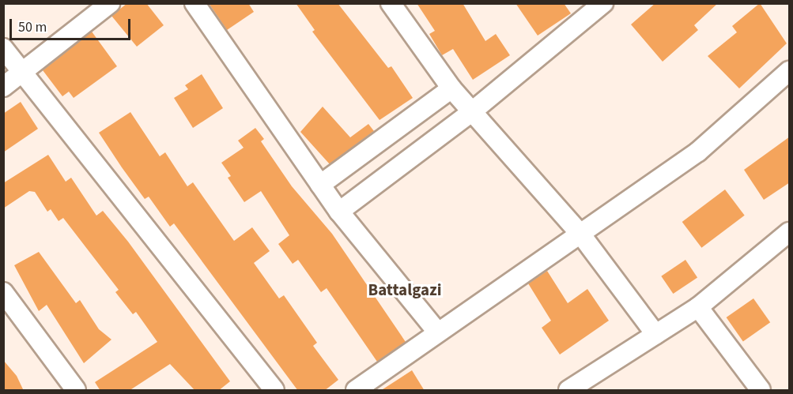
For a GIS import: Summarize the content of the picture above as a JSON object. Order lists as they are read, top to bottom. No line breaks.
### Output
{"districts":["Battalgazi"],"scale_bar":"50 m"}
